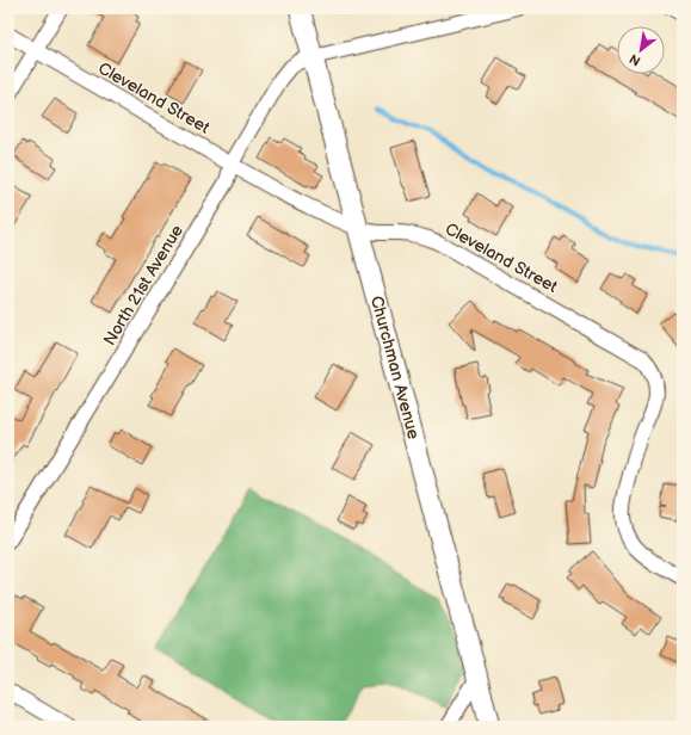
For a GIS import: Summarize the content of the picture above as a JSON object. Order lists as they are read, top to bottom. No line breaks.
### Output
{"streets":{"main road":["Churchman Avenue"],"street":["Cleveland Street","North 21st Avenue"]},"crossings":[["Cleveland Street","North 21st Avenue"],["Cleveland Street","Churchman Avenue"],["North 21st Avenue","Churchman Avenue"]],"north":"bottom left"}
